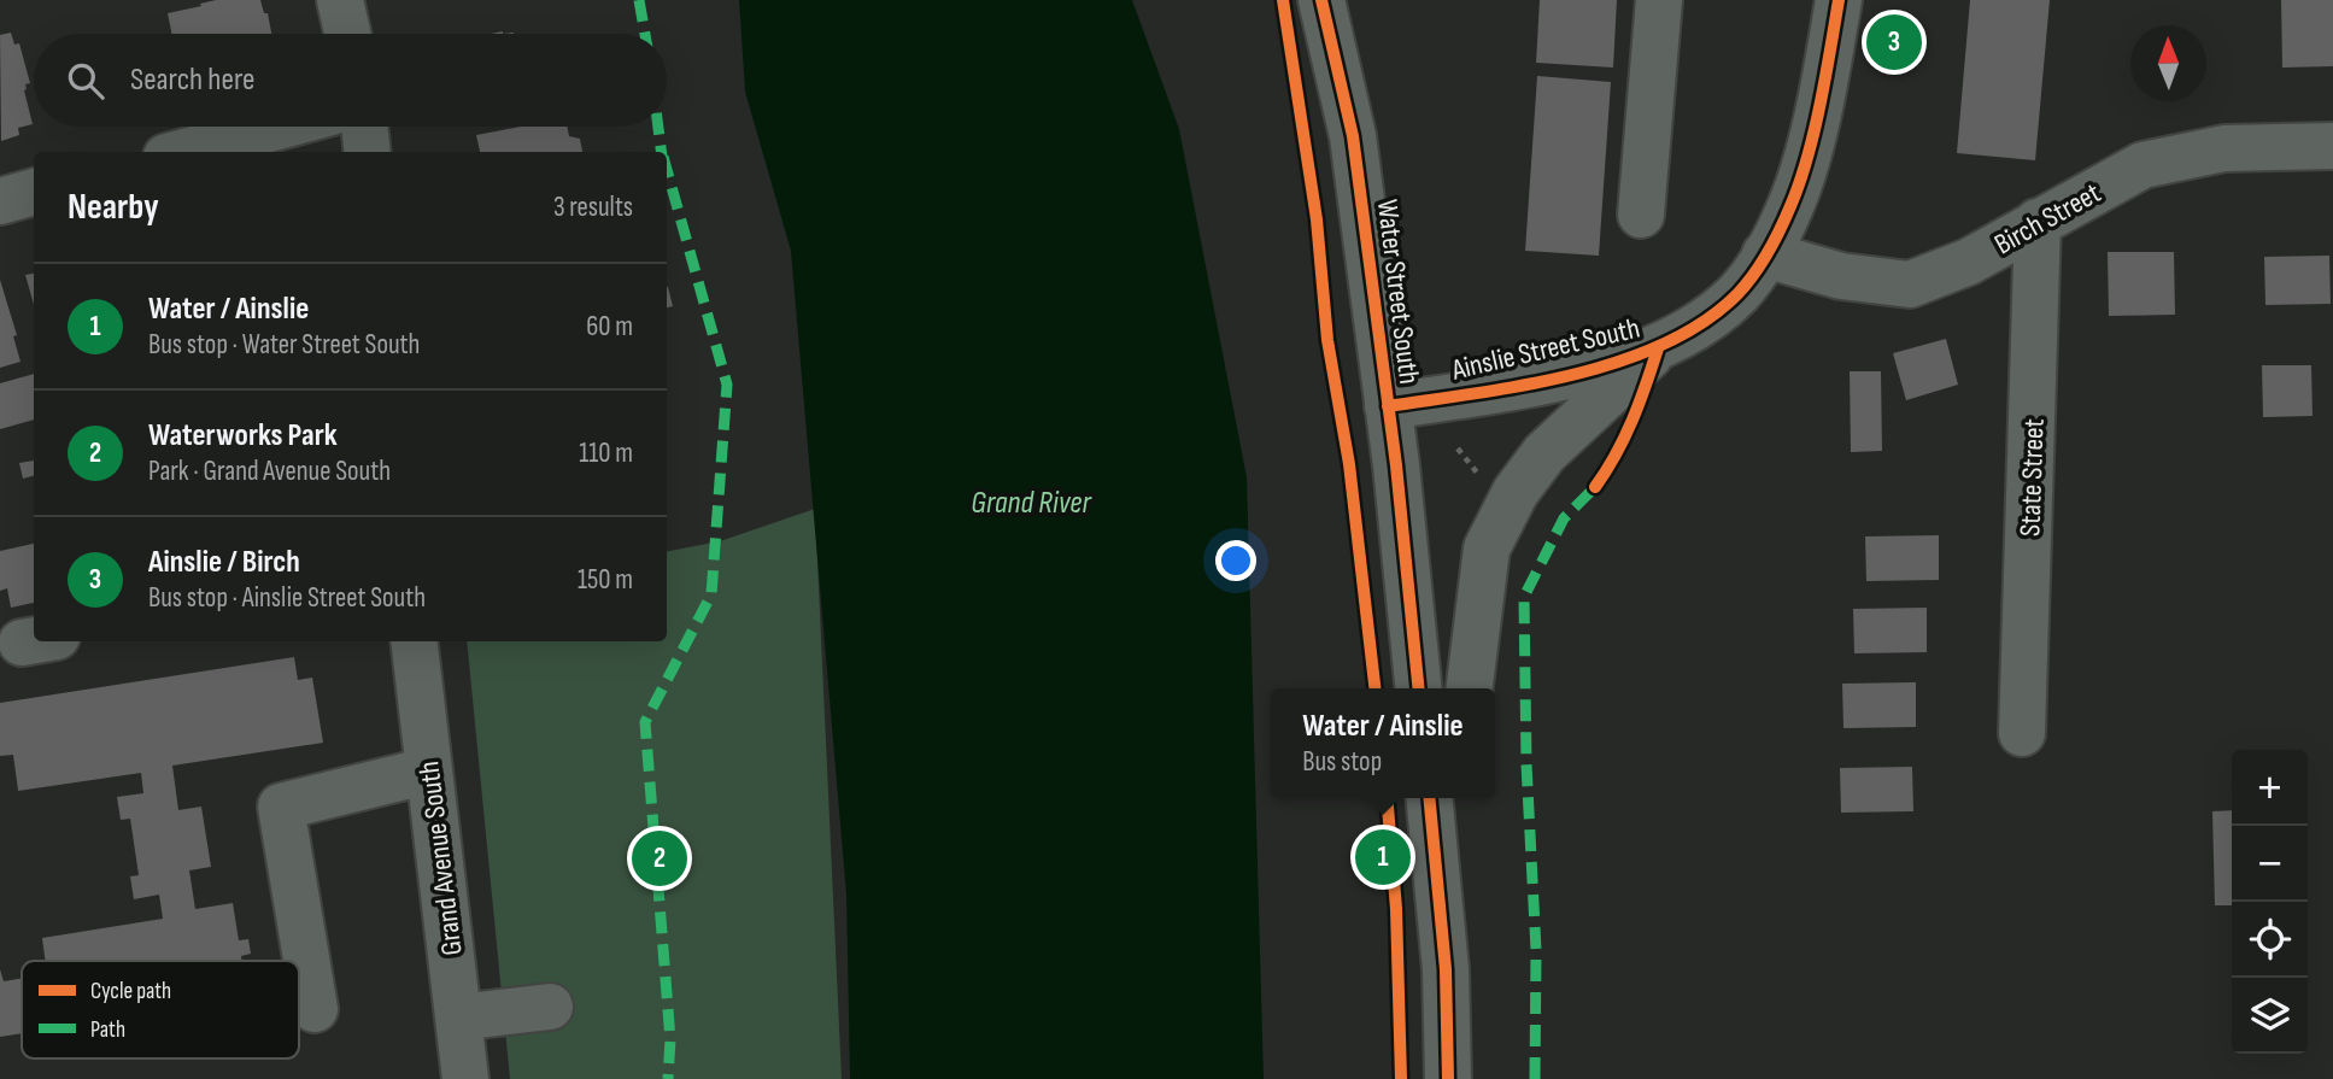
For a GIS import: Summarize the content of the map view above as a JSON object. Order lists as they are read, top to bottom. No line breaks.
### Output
{"streets":{"main road":["Birch Street","Water Street South","Ainslie Street South","State Street","Grand Avenue South"]},"crossings":[["Birch Street","Ainslie Street South"],["Birch Street","State Street"],["Water Street South","Ainslie Street South"]],"water":["Grand River"],"legend":["Cycle path","Path"],"north":"top","page":{"pins":["3","1","2"],"search":"Search here","heading":["Nearby","3 results"],"list":[{"mark":"1","name":"Water / Ainslie","note":"Bus stop · Water Street South","value":"60 m"},{"mark":"2","name":"Waterworks Park","note":"Park · Grand Avenue South","value":"110 m"},{"mark":"3","name":"Ainslie / Birch","note":"Bus stop · Ainslie Street South","value":"150 m"}],"popup":["Water / Ainslie","Bus stop"],"map_buttons":["+","−"]}}
